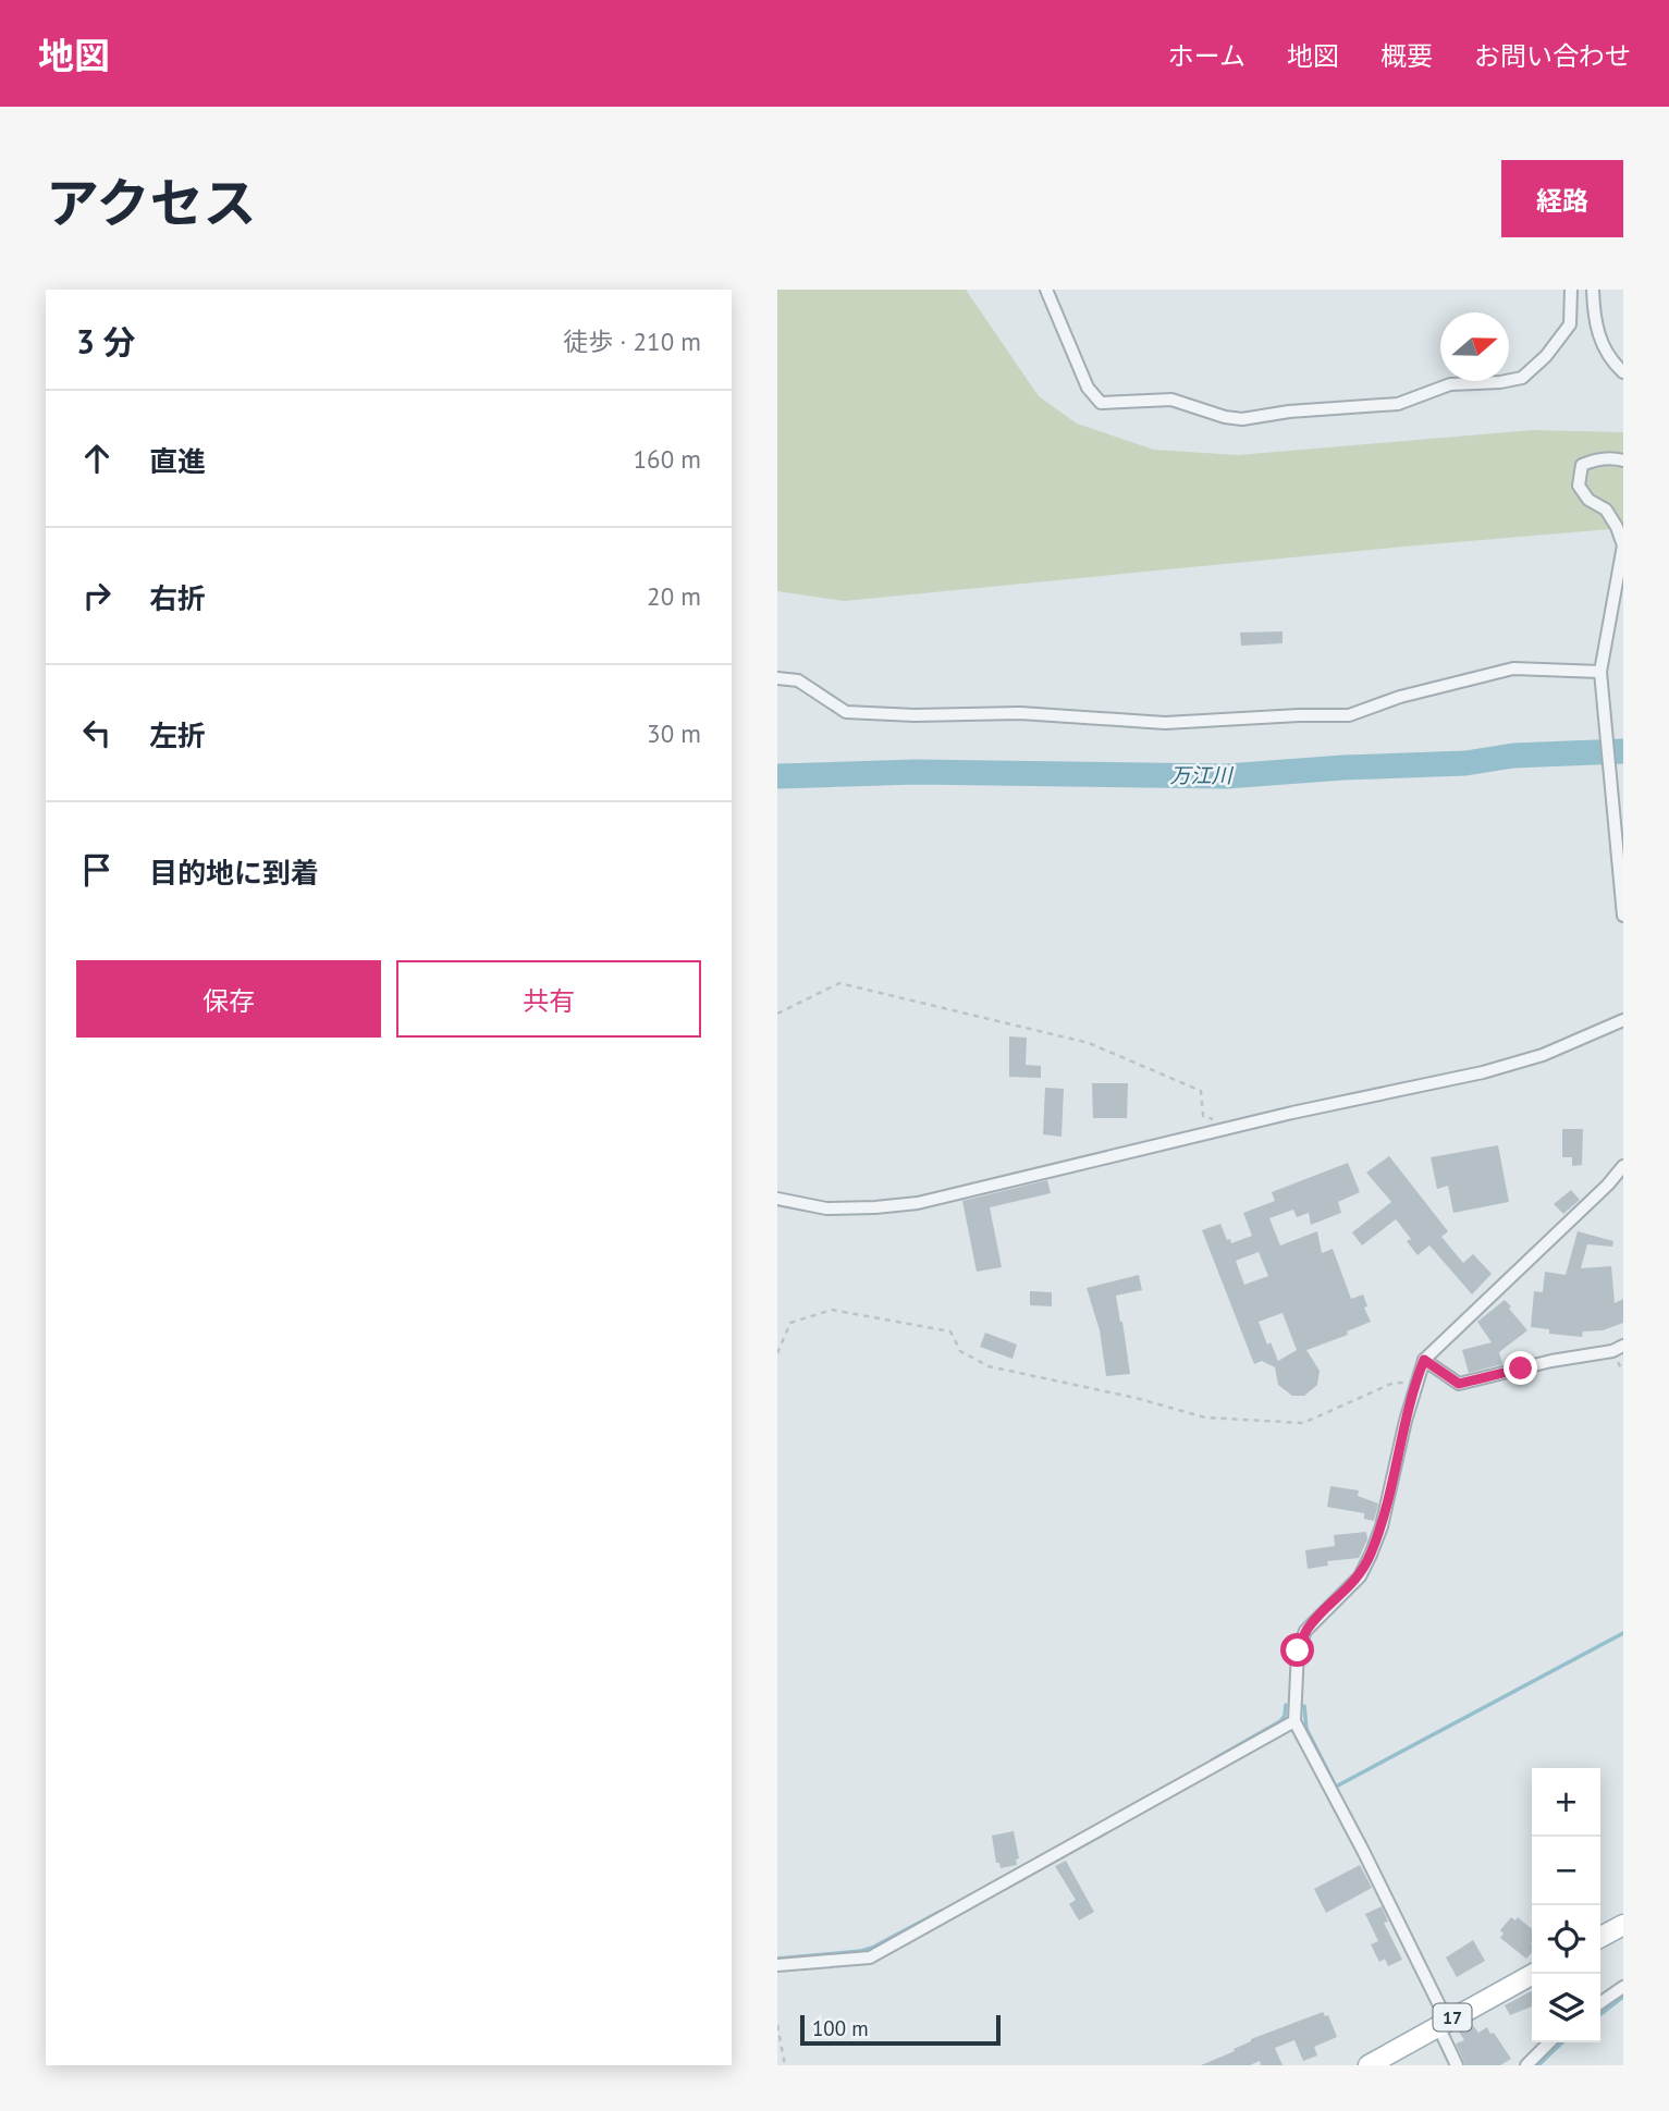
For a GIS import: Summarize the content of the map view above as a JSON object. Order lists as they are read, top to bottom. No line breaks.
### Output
{"streets":{"main road":["17"]},"water":["万江川"],"scale_bar":"100 m","north":"right","page":{"header":"地図","nav":["ホーム","地図","概要","お問い合わせ"],"title":"アクセス","buttons":["経路",["保存","共有"]],"heading":["3 分","徒歩 · 210 m"],"list":[["直進","160 m"],["右折","20 m"],["左折","30 m"],"目的地に到着"],"map_buttons":["+","−"],"scale":"100 m"}}
